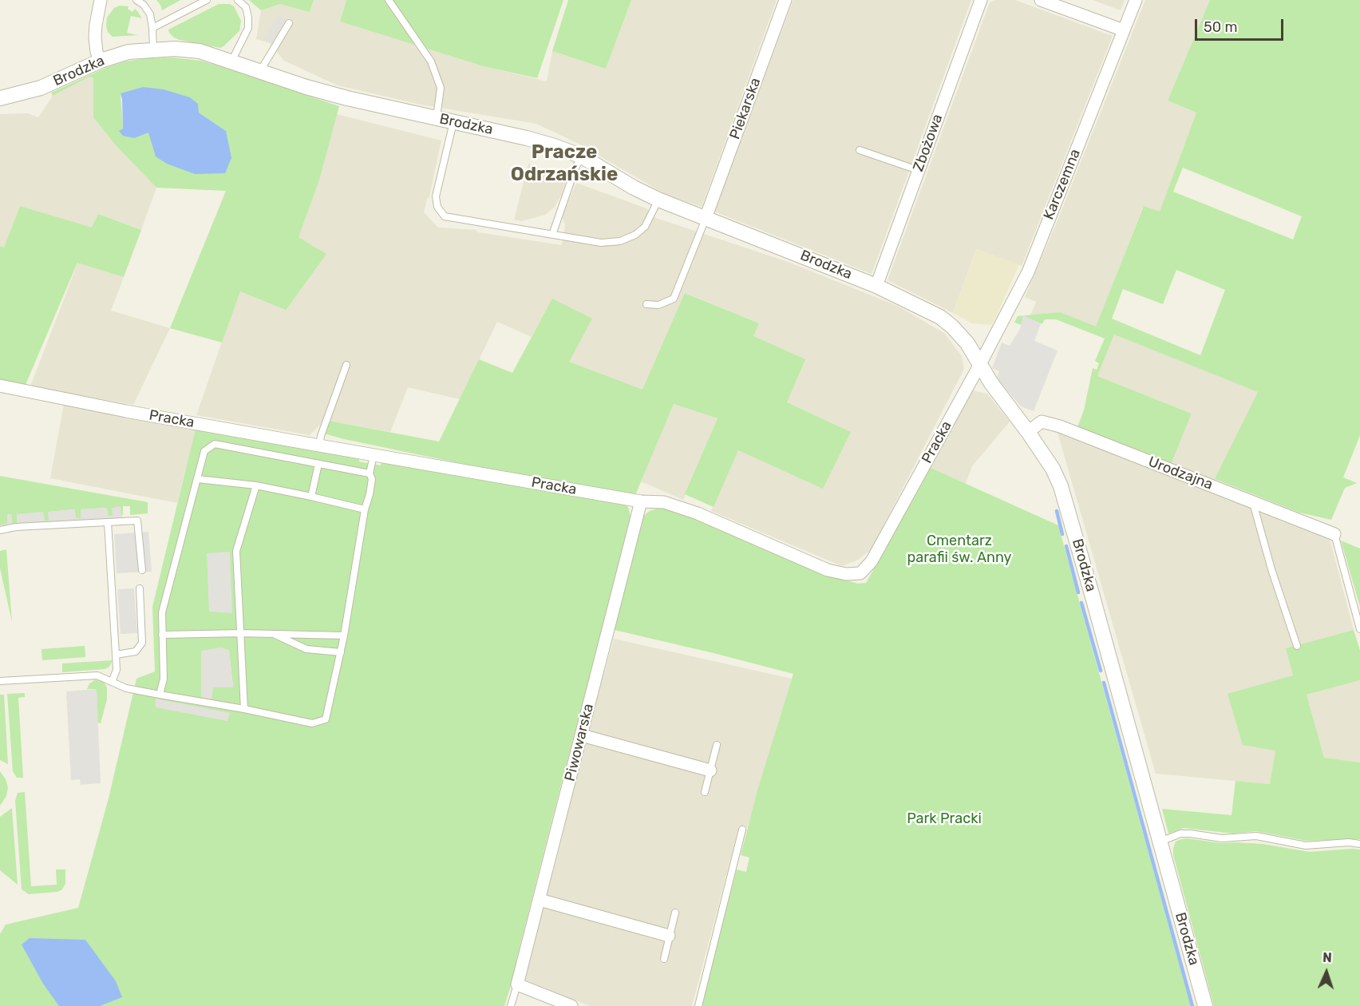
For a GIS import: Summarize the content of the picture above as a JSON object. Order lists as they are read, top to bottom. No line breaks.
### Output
{"streets":{"street":["Brodzka","Piekarska","Zbożowa","Karczemna","Pracka","Urodzajna","Piwowarska"]},"crossings":[["Brodzka","Piekarska"],["Brodzka","Zbożowa"],["Brodzka","Karczemna"],["Brodzka","Pracka"],["Brodzka","Urodzajna"],["Karczemna","Pracka"],["Pracka","Piwowarska"]],"districts":["Pracze Odrzańskie"],"parks":["Cmentarz parafii św. Anny","Park Pracki"],"scale_bar":"50 m","north":"top"}
